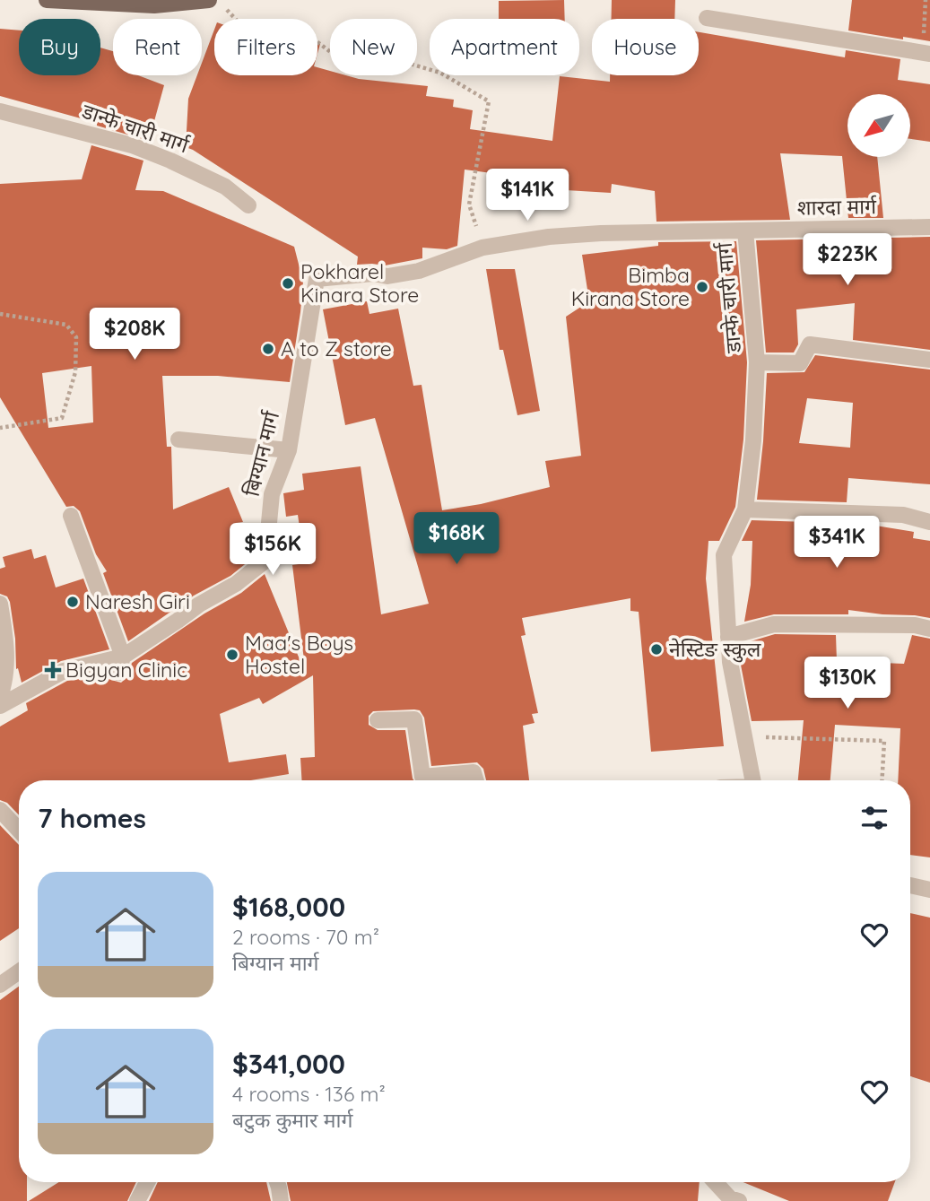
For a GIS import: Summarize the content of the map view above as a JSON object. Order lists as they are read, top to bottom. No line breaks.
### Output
{"streets":{"street":["डान्फे चारी मार्ग","शारदा मार्ग","बिग्यान मार्ग"]},"crossings":[["डान्फे चारी मार्ग","शारदा मार्ग"],["डान्फे चारी मार्ग","बिग्यान मार्ग"]],"places":{"other":["Pokharel Kinara Store","Bimba Kirana Store","A to Z store","Naresh Giri","नेस्टिङ स्कुल","Maa's Boys Hostel"],"health":["Bigyan Clinic"]},"north":"bottom left","page":{"chip":["Buy","Rent","Filters","New","Apartment","House"],"price":["$141K","$223K","$208K","$168K","$341K","$156K","$130K"],"heading":"7 homes","list":[{"name":"$168,000","note":"2 rooms · 70 m² · बिग्यान मार्ग"},{"name":"$341,000","note":"4 rooms · 136 m² · बटुक कुमार मार्ग"}]}}
